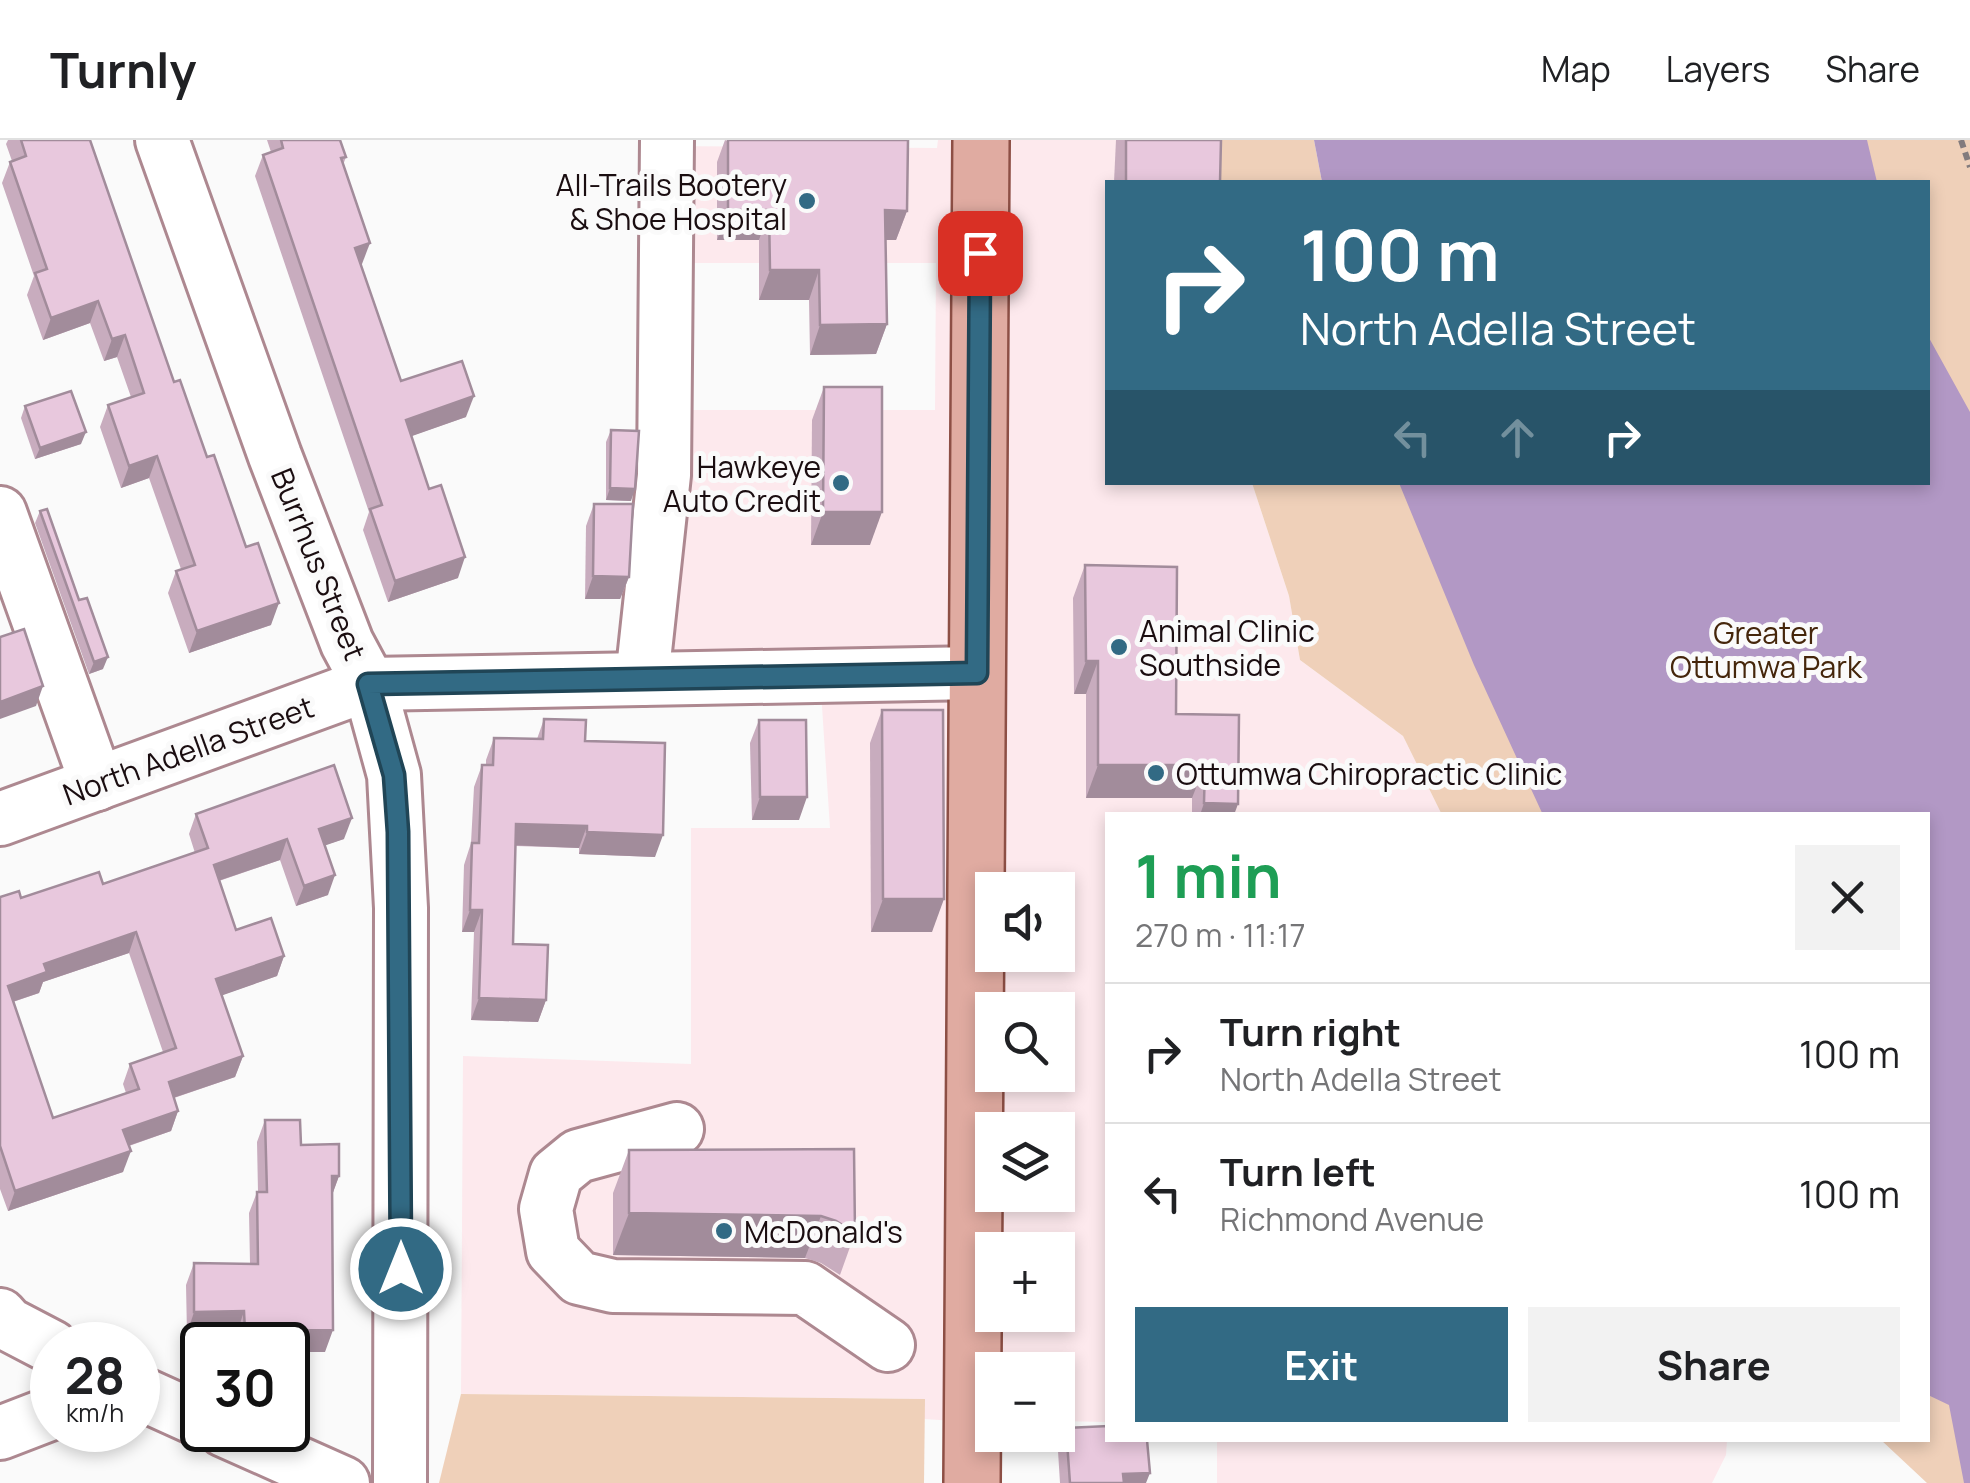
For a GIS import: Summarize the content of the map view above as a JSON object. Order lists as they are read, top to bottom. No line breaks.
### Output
{"streets":{"street":["Burrhus Street","North Adella Street"]},"crossings":[["Burrhus Street","North Adella Street"]],"parks":["Greater Ottumwa Park"],"places":["All-Trails Bootery & Shoe Hospital","Hawkeye Auto Credit","Animal Clinic Southside","Ottumwa Chiropractic Clinic","McDonald's"],"page":{"header":"Turnly","nav":["Map","Layers","Share"],"turn":["100 m","North Adella Street"],"heading":["1 min","270 m · 11:17"],"map_buttons":["+","−"],"list":[{"name":"Turn right","note":"North Adella Street","value":"100 m"},{"name":"Turn left","note":"Richmond Avenue","value":"100 m"}],"buttons":["Exit","Share"],"speed":"28 km/h","limit":"30"}}
